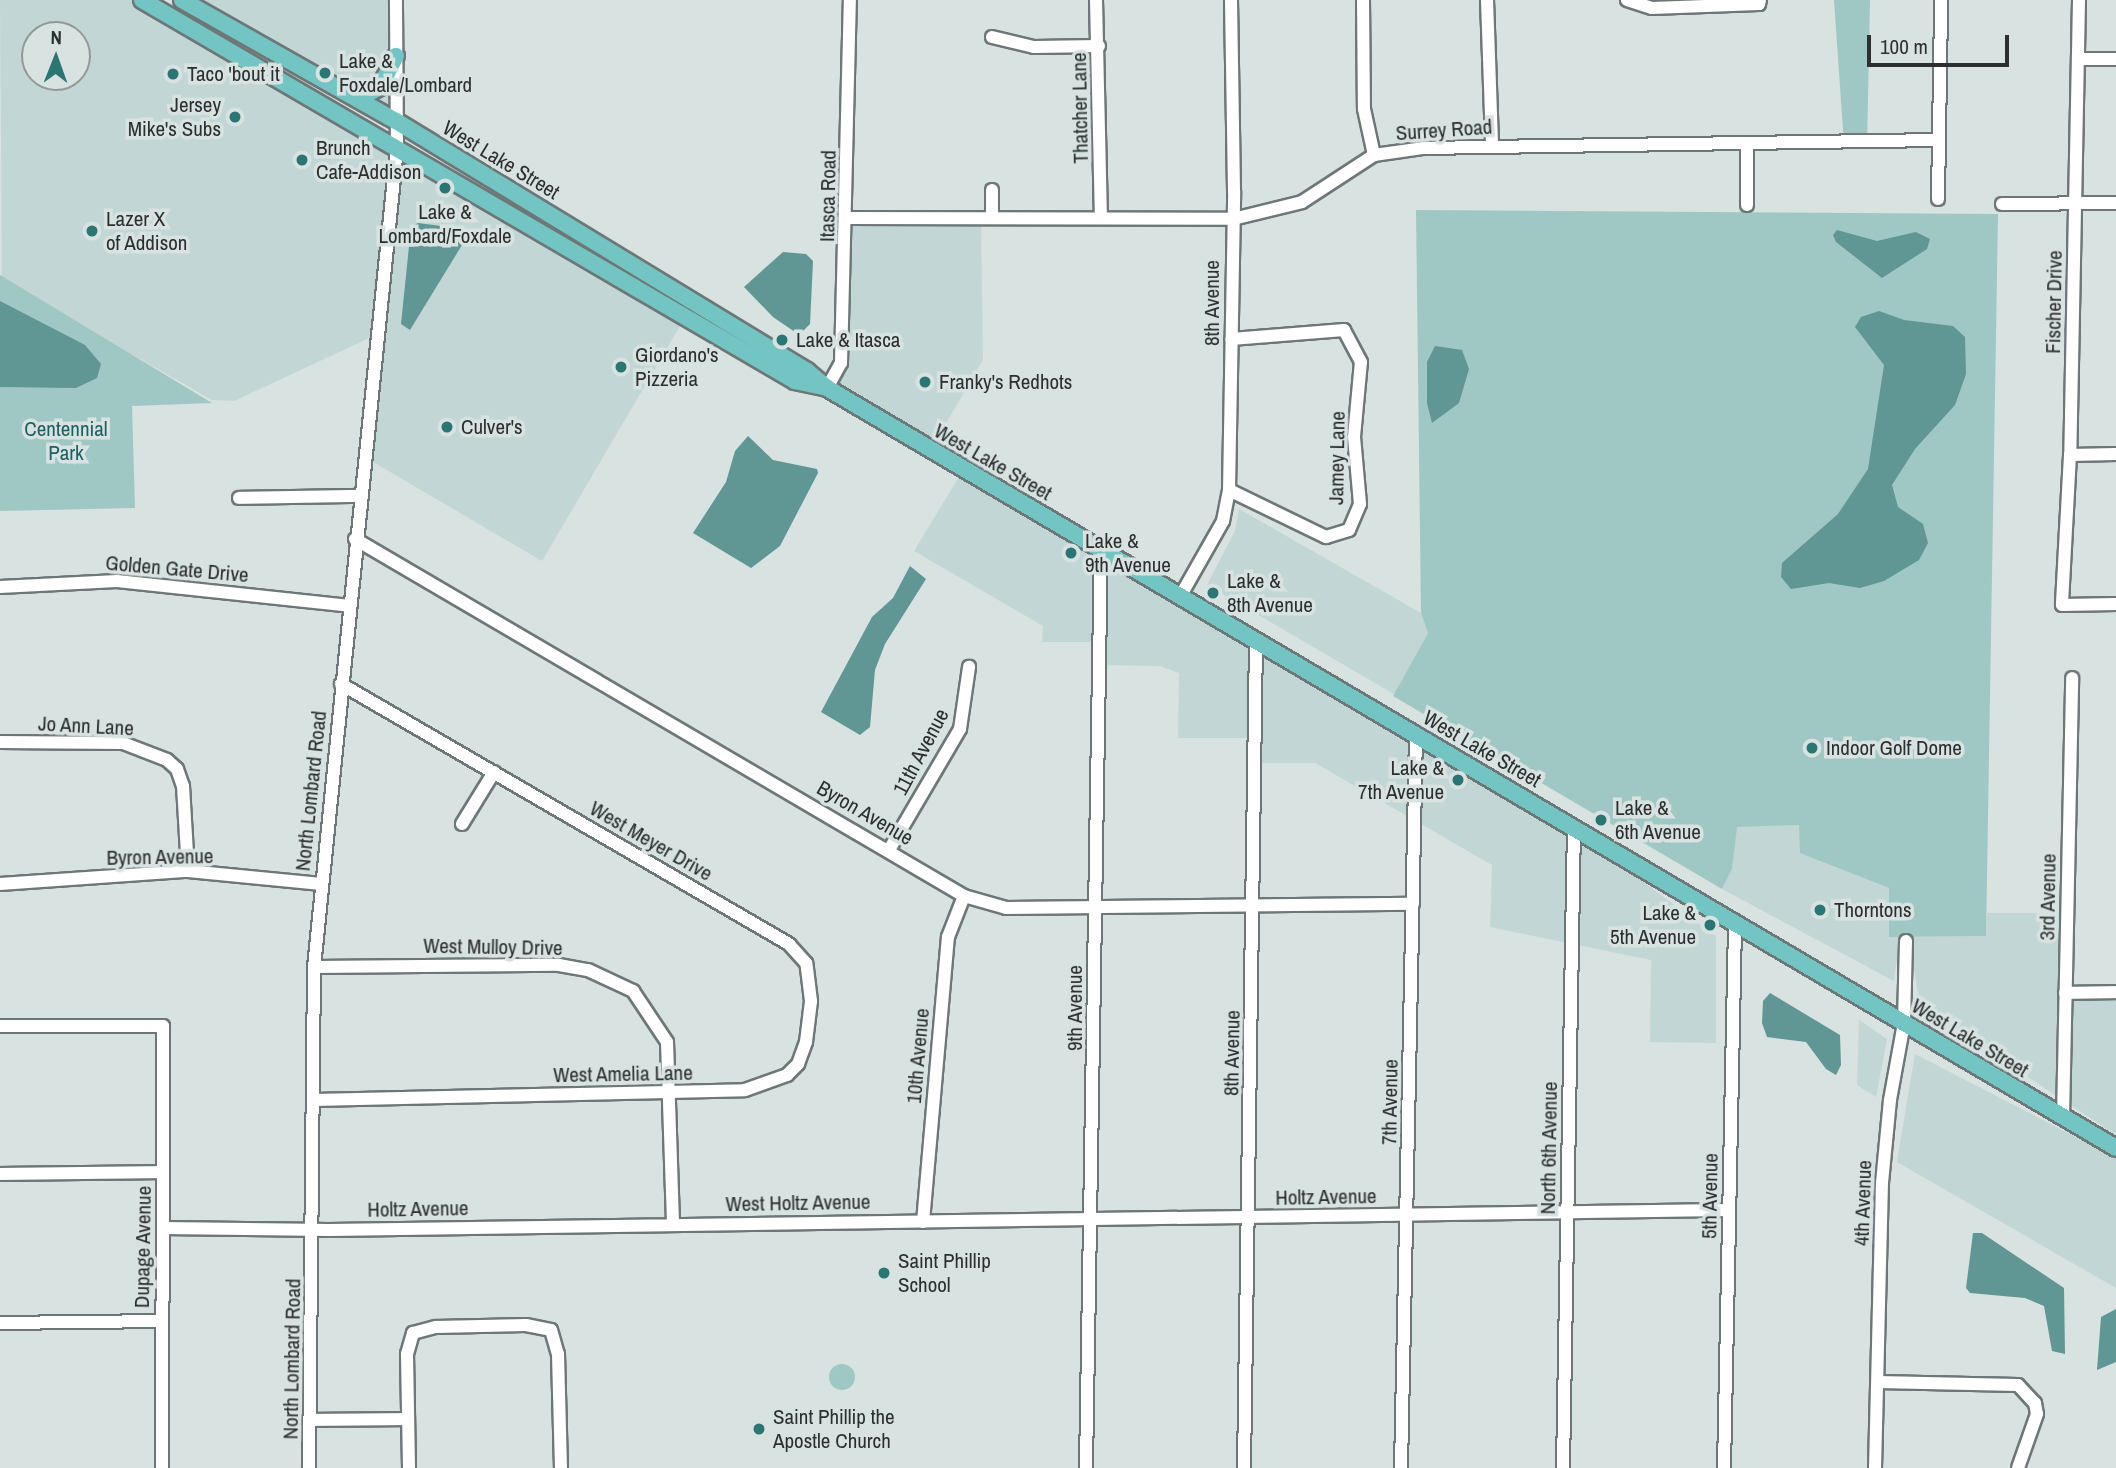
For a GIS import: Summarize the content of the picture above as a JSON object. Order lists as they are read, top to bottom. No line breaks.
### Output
{"streets":{"main road":["West Lake Street"],"street":["Thatcher Lane","Surrey Road","Itasca Road","Fischer Drive","8th Avenue","Jamey Lane","Golden Gate Drive","Jo Ann Lane","11th Avenue","North Lombard Road","Byron Avenue","West Meyer Drive","3rd Avenue","West Mulloy Drive","9th Avenue","10th Avenue","West Amelia Lane","7th Avenue","North 6th Avenue","5th Avenue","Holtz Avenue","West Holtz Avenue","4th Avenue","Dupage Avenue"]},"crossings":[["Thatcher Lane","Surrey Road"],["Surrey Road","Itasca Road"],["Surrey Road","8th Avenue"],["West Lake Street","Itasca Road"],["West Lake Street","8th Avenue"],["West Lake Street","North Lombard Road"],["West Lake Street","3rd Avenue"],["West Lake Street","9th Avenue"],["West Lake Street","7th Avenue"],["West Lake Street","North 6th Avenue"],["West Lake Street","5th Avenue"],["West Lake Street","4th Avenue"],["8th Avenue","Jamey Lane"],["8th Avenue","Byron Avenue"],["8th Avenue","Holtz Avenue"],["Golden Gate Drive","North Lombard Road"],["Jo Ann Lane","Byron Avenue"],["11th Avenue","Byron Avenue"],["North Lombard Road","Byron Avenue"],["North Lombard Road","West Meyer Drive"],["North Lombard Road","West Mulloy Drive"],["North Lombard Road","West Amelia Lane"],["North Lombard Road","Holtz Avenue"],["Byron Avenue","9th Avenue"],["Byron Avenue","10th Avenue"],["Byron Avenue","7th Avenue"],["West Meyer Drive","West Amelia Lane"],["West Mulloy Drive","West Amelia Lane"],["West Mulloy Drive","Holtz Avenue"],["West Mulloy Drive","West Holtz Avenue"],["9th Avenue","Holtz Avenue"],["10th Avenue","Holtz Avenue"],["10th Avenue","West Holtz Avenue"],["7th Avenue","Holtz Avenue"],["North 6th Avenue","Holtz Avenue"],["5th Avenue","Holtz Avenue"],["Holtz Avenue","West Holtz Avenue"],["Holtz Avenue","Dupage Avenue"]],"parks":["Centennial Park"],"places":["Lake & Foxdale/Lombard","Taco 'bout it","Jersey Mike's Subs","Brunch Cafe-Addison","Lake & Lombard/Foxdale","Lazer X of Addison","Lake & Itasca","Giordano's Pizzeria","Franky's Redhots","Culver's","Lake & 9th Avenue","Lake & 8th Avenue","Indoor Golf Dome","Lake & 7th Avenue","Lake & 6th Avenue","Thorntons","Lake & 5th Avenue","Saint Phillip School","Saint Phillip the Apostle Church"],"scale_bar":"100 m","north":"top"}
